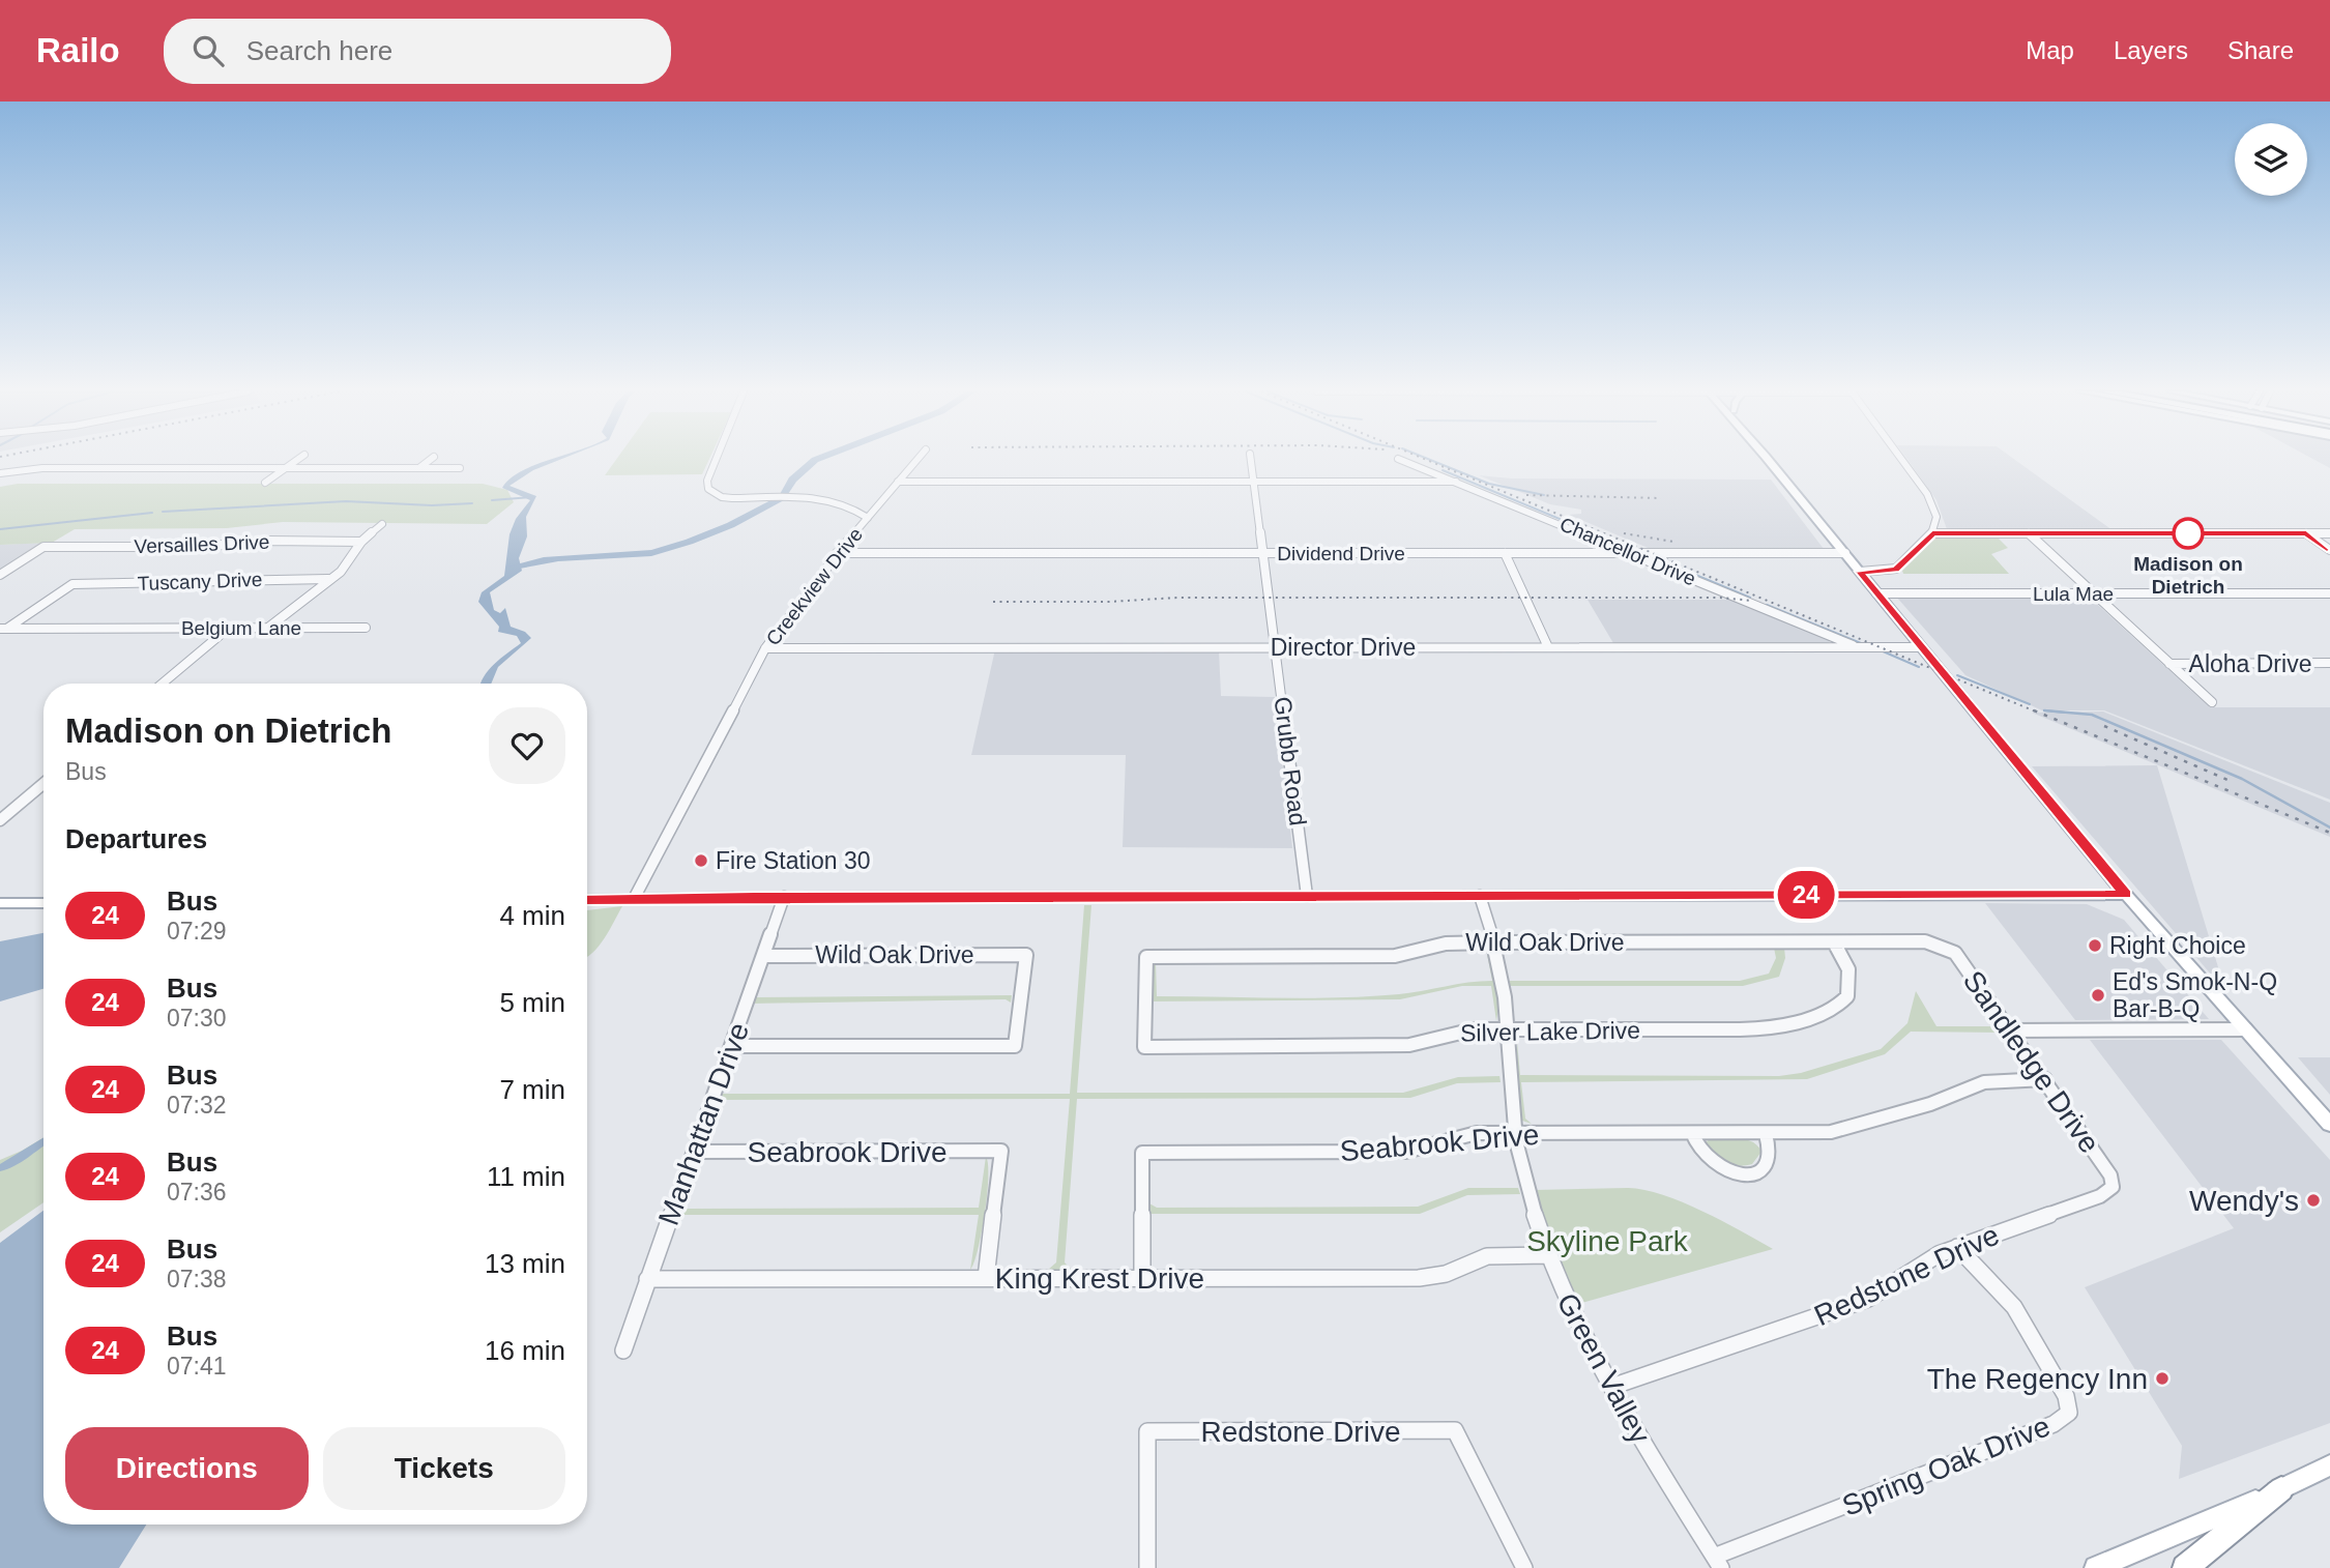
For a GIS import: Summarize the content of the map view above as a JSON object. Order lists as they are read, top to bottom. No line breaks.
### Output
{"streets":{"street":["Versailles Drive","Chancellor Drive","Dividend Drive","Tuscany Drive","Creekview Drive","Lula Mae","Belgium Lane","Director Drive","Aloha Drive","Grubb Road","Wild Oak Drive","Silver Lake Drive","Sandledge Drive","Manhattan Drive","Seabrook Drive","Redstone Drive","King Krest Drive","Green Valley","Spring Oak Drive"]},"crossings":[["Chancellor Drive","Dividend Drive"],["Chancellor Drive","Director Drive"],["Dividend Drive","Creekview Drive"],["Dividend Drive","Grubb Road"],["Tuscany Drive","Belgium Lane"],["Creekview Drive","Director Drive"],["Director Drive","Grubb Road"],["Wild Oak Drive","Silver Lake Drive"],["Wild Oak Drive","Sandledge Drive"],["Wild Oak Drive","Manhattan Drive"],["Wild Oak Drive","Green Valley"],["Silver Lake Drive","Green Valley"],["Sandledge Drive","Seabrook Drive"],["Sandledge Drive","Redstone Drive"],["Manhattan Drive","Seabrook Drive"],["Manhattan Drive","King Krest Drive"],["Seabrook Drive","King Krest Drive"],["Seabrook Drive","Green Valley"],["Redstone Drive","Green Valley"],["Redstone Drive","Spring Oak Drive"],["King Krest Drive","Green Valley"],["Green Valley","Spring Oak Drive"]],"parks":["Skyline Park"],"places":["Madison on Dietrich","Fire Station 30","Right Choice","Ed's Smok-N-Q Bar-B-Q","Wendy's","The Regency Inn"],"lines":["bus line 24"],"page":{"header":"Railo","search":"Search here","nav":["Map","Layers","Share"],"on_map":"24","heading":[["Madison on Dietrich","Bus"],"Departures"],"list":[{"mark":"24","name":"Bus","note":"07:29","value":"4 min"},{"mark":"24","name":"Bus","note":"07:30","value":"5 min"},{"mark":"24","name":"Bus","note":"07:32","value":"7 min"},{"mark":"24","name":"Bus","note":"07:36","value":"11 min"},{"mark":"24","name":"Bus","note":"07:38","value":"13 min"},{"mark":"24","name":"Bus","note":"07:41","value":"16 min"}],"buttons":["Directions","Tickets"]}}
